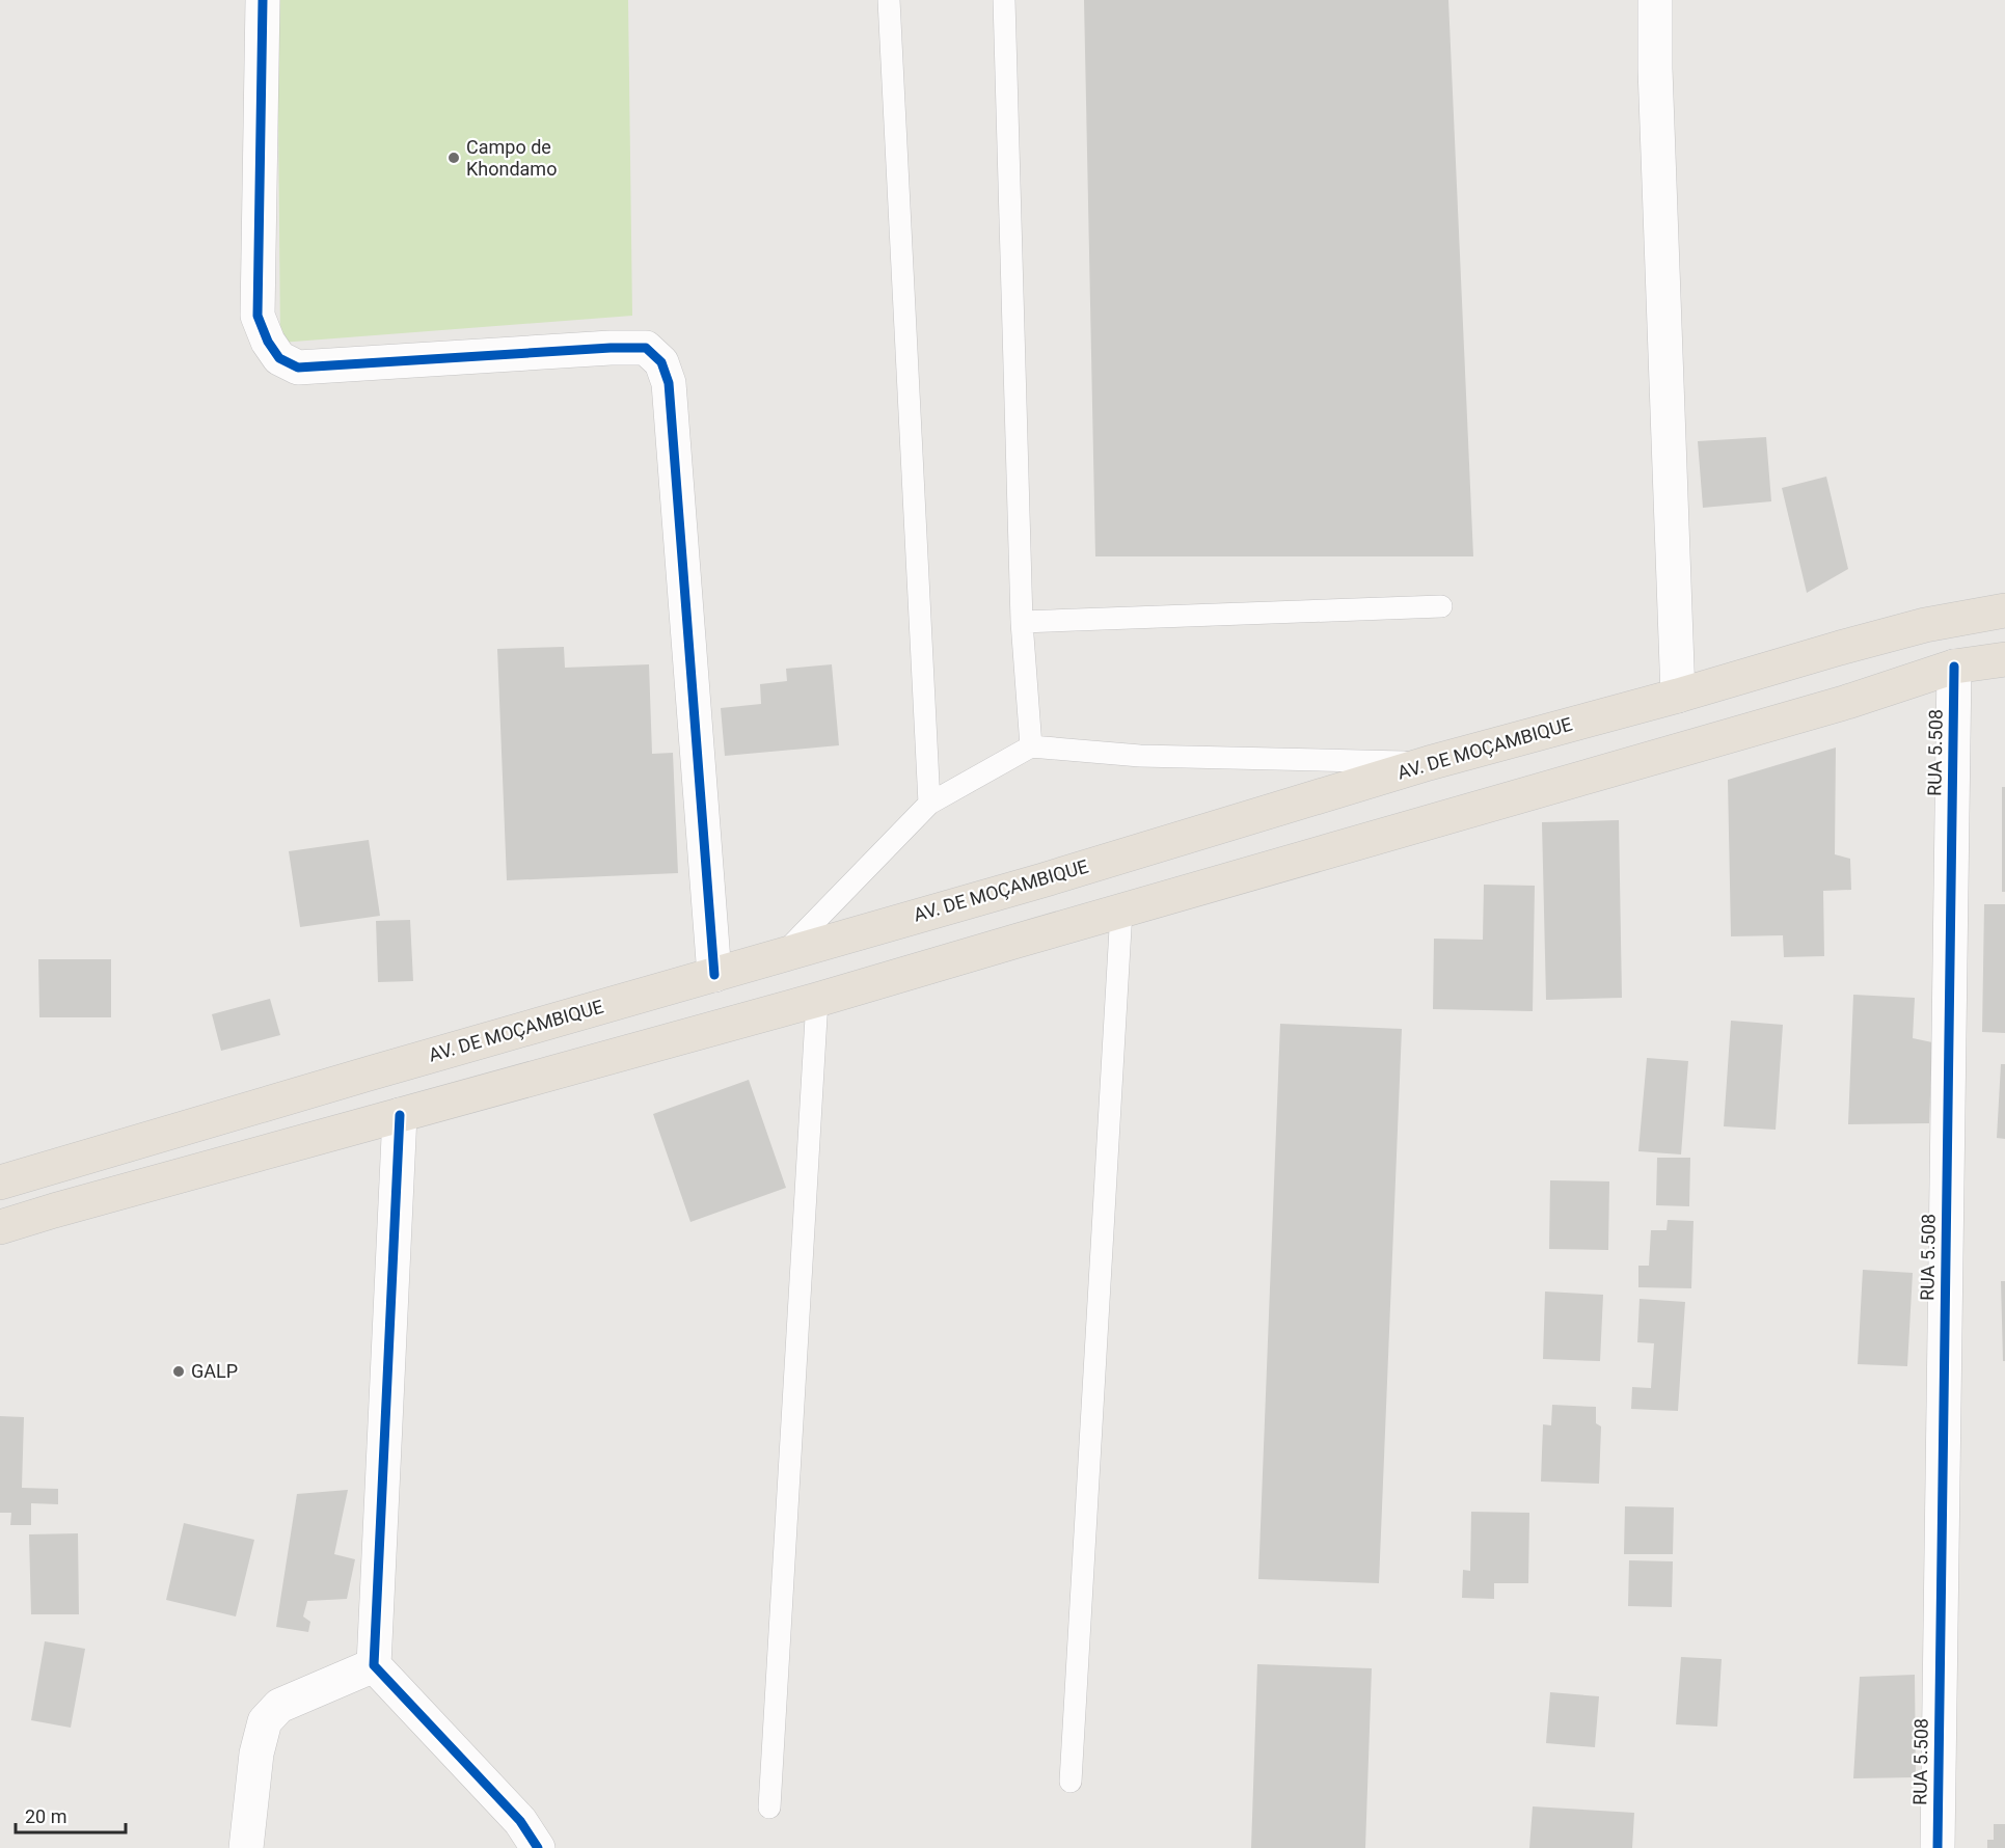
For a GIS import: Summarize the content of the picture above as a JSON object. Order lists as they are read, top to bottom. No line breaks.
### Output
{"streets":{"highway":["AV. DE MOÇAMBIQUE"],"street":["RUA 5.508"]},"places":["Campo de Khondamo","GALP"],"scale_bar":"20 m"}
